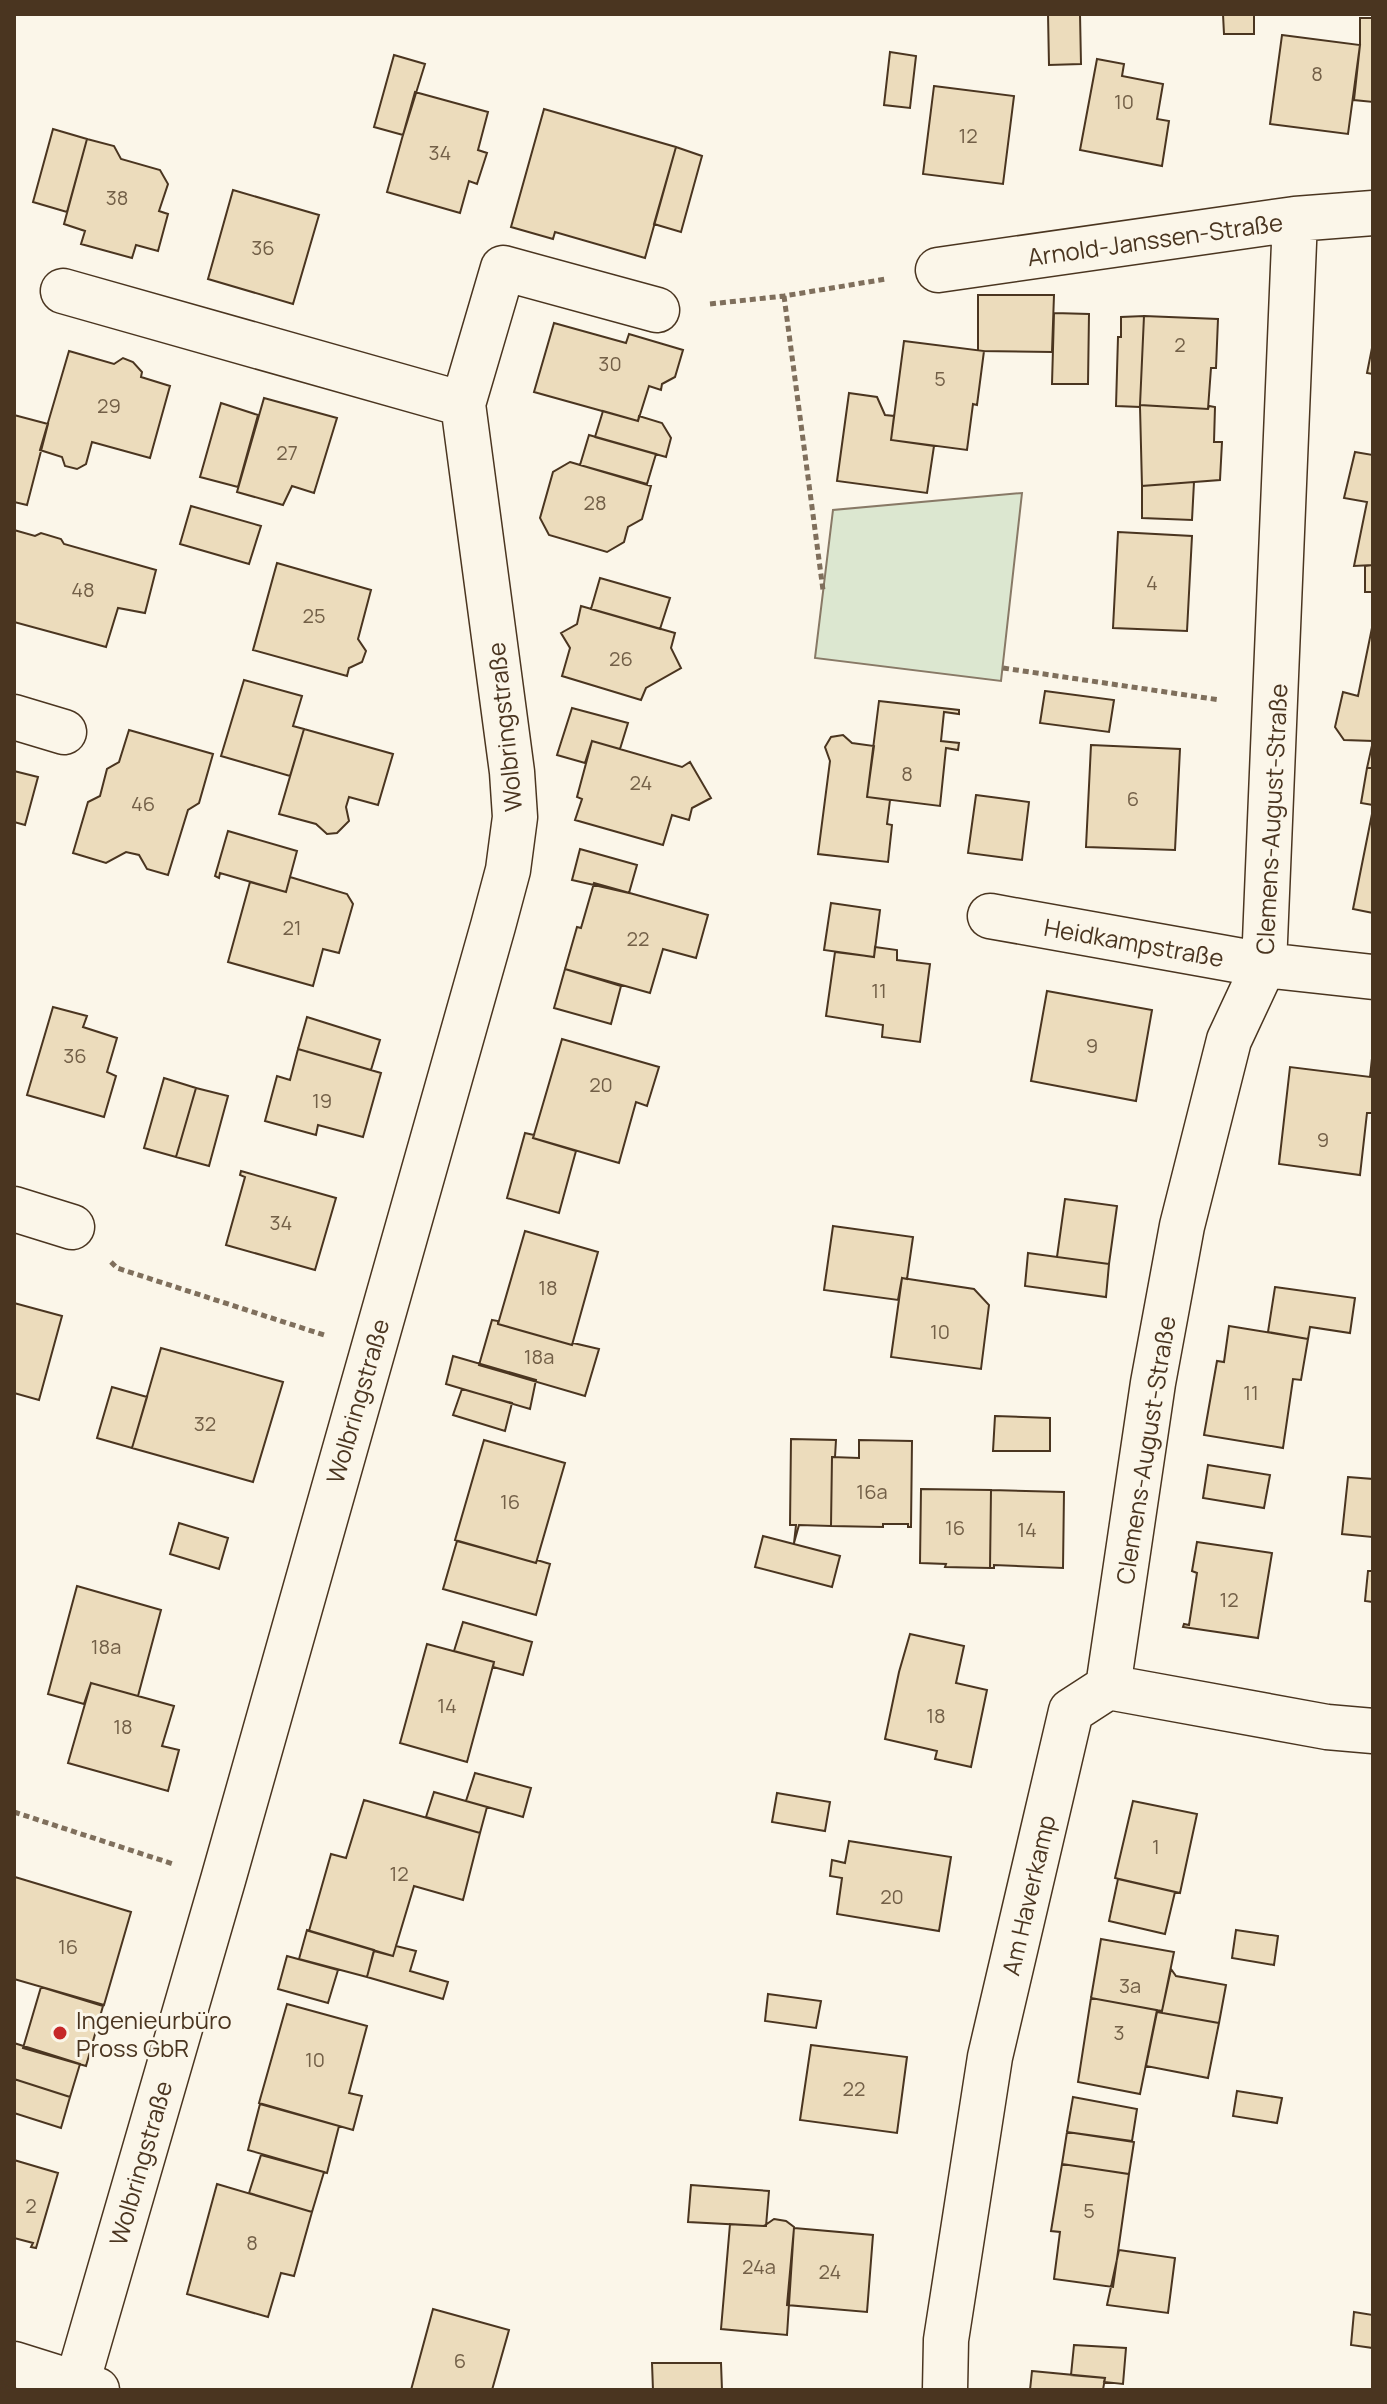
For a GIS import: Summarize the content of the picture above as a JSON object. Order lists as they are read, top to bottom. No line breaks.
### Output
{"streets":{"street":["Arnold-Janssen-Straße","Wolbringstraße","Clemens-August-Straße","Heidkampstraße","Am Haverkamp"]},"crossings":[["Arnold-Janssen-Straße","Clemens-August-Straße"],["Clemens-August-Straße","Heidkampstraße"],["Clemens-August-Straße","Am Haverkamp"]],"places":["Ingenieurbüro Pross GbR"],"house_numbers":["8","10","12","34","38","36","2","30","5","29","27","28","4","48","25","26","8","24","6","46","21","22","11","9","36","20","19","9","34","18","10","18a","11","32","16a","16","16","14","12","18a","14","18","18","1","12","20","16","3a","3","10","22","2","5","8","24a","24","6"]}
